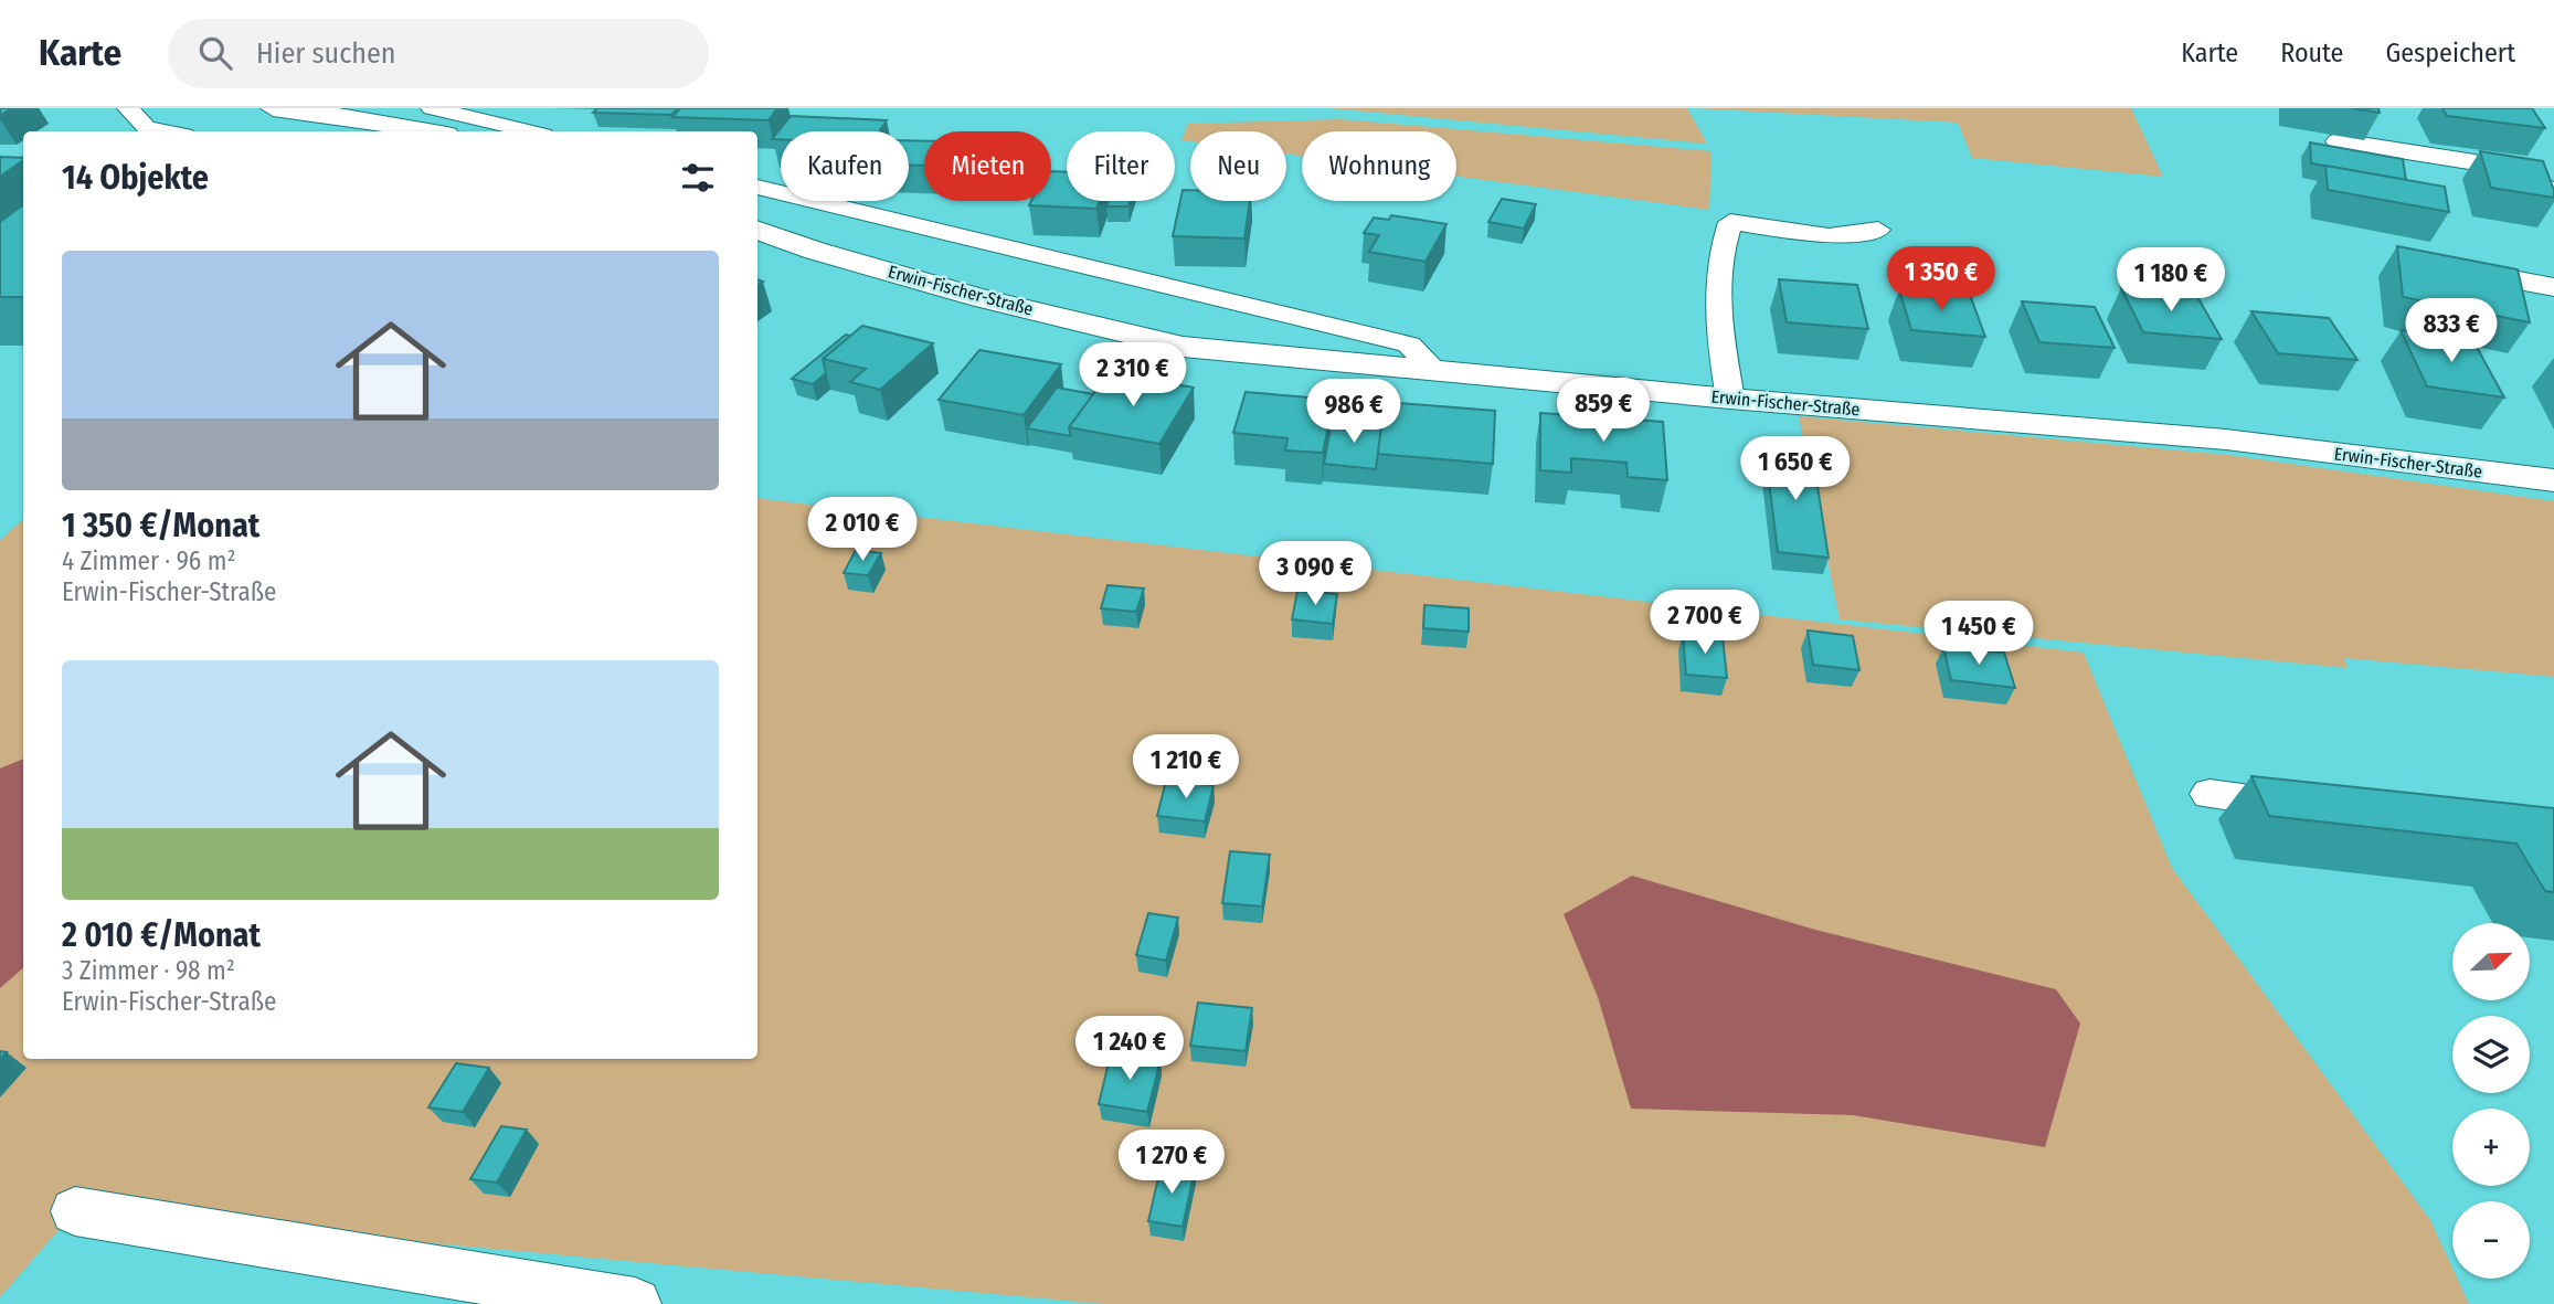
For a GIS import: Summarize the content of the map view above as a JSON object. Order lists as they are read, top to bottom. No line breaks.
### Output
{"streets":{"street":["Erwin-Fischer-Straße"]},"north":"top right","page":{"header":"Karte","search":"Hier suchen","nav":["Karte","Route","Gespeichert"],"chip":["Kaufen","Mieten","Filter","Neu","Wohnung"],"heading":"14 Objekte","list":[{"name":"1 350 €/Monat","note":"4 Zimmer · 96 m² · Erwin-Fischer-Straße"},{"name":"2 010 €/Monat","note":"3 Zimmer · 98 m² · Erwin-Fischer-Straße"}],"price":["1 350 €","1 180 €","833 €","2 310 €","859 €","986 €","1 650 €","2 010 €","3 090 €","2 700 €","1 450 €","1 210 €","1 240 €","1 270 €"],"map_buttons":["+","−"]}}
